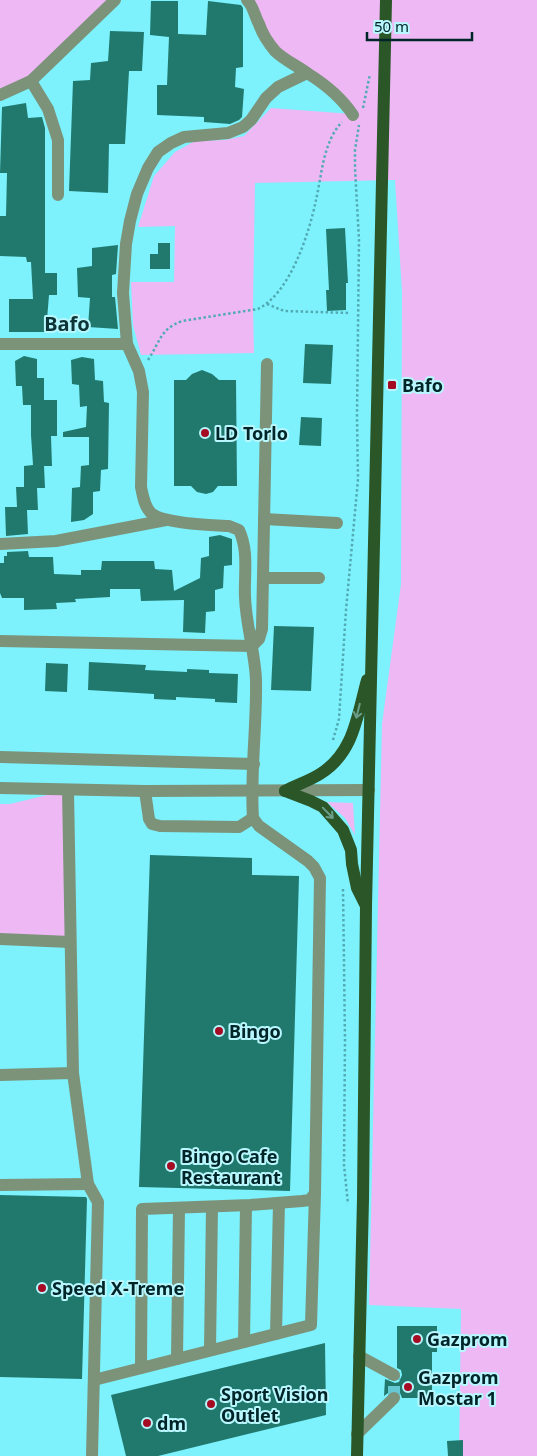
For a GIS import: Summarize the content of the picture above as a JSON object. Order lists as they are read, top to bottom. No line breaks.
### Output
{"districts":["Bafo"],"places":{"transit":["Bafo"],"other":["LD Torlo","Bingo","Bingo Cafe Restaurant","Speed X-Treme","Gazprom","Gazprom Mostar 1","Sport Vision Outlet","dm"]},"scale_bar":"50 m"}
